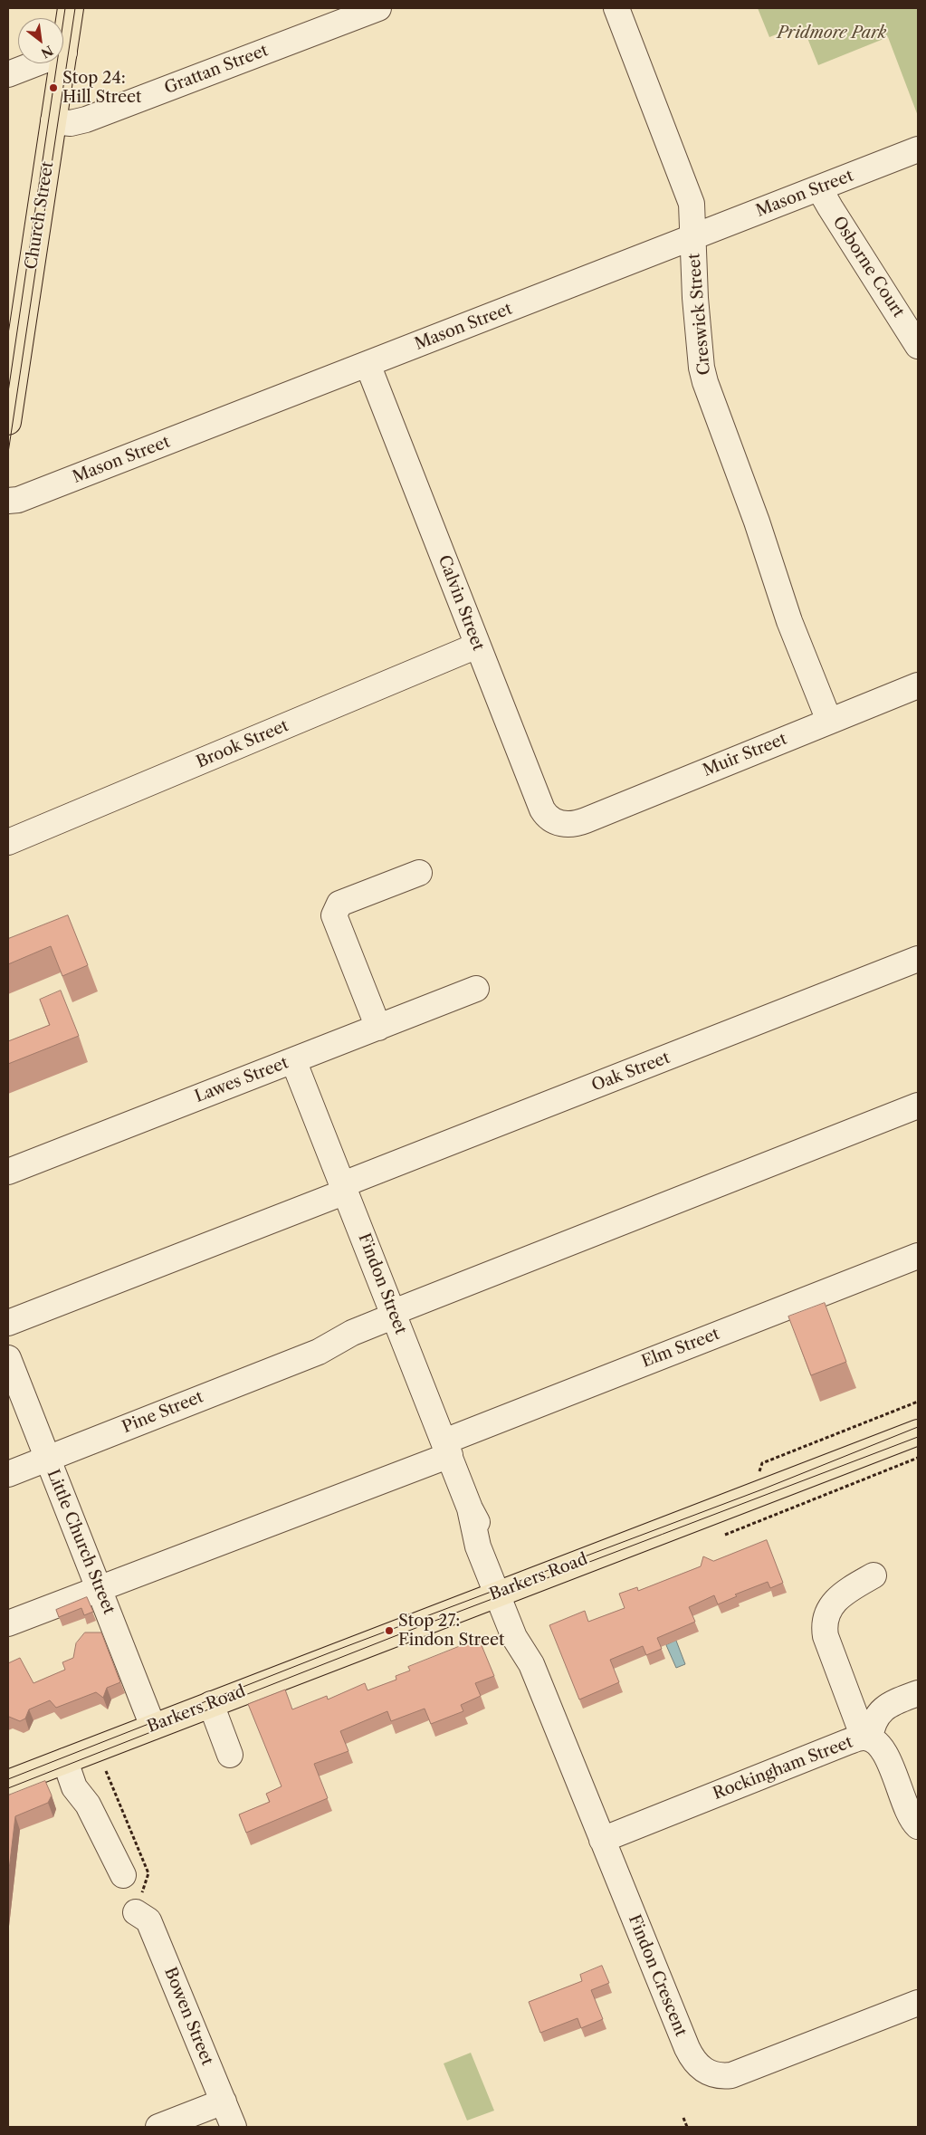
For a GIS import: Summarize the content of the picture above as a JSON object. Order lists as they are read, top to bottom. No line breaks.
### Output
{"streets":{"main road":["Church Street","Barkers Road"],"street":["Grattan Street","Mason Street","Osborne Court","Creswick Street","Calvin Street","Brook Street","Muir Street","Oak Street","Lawes Street","Findon Street","Elm Street","Pine Street","Little Church Street","Rockingham Street","Findon Crescent","Bowen Street"]},"crossings":[["Grattan Street","Church Street"],["Mason Street","Osborne Court"],["Mason Street","Creswick Street"],["Mason Street","Calvin Street"],["Creswick Street","Muir Street"],["Calvin Street","Brook Street"],["Calvin Street","Muir Street"],["Oak Street","Findon Street"],["Lawes Street","Findon Street"],["Findon Street","Elm Street"],["Findon Street","Pine Street"],["Findon Street","Barkers Road"],["Findon Street","Findon Crescent"],["Elm Street","Little Church Street"],["Pine Street","Little Church Street"],["Little Church Street","Barkers Road"],["Barkers Road","Findon Crescent"],["Rockingham Street","Findon Crescent"]],"parks":["Pridmore Park"],"places":["Stop 24: Hill Street","Stop 27: Findon Street"],"north":"bottom right"}
